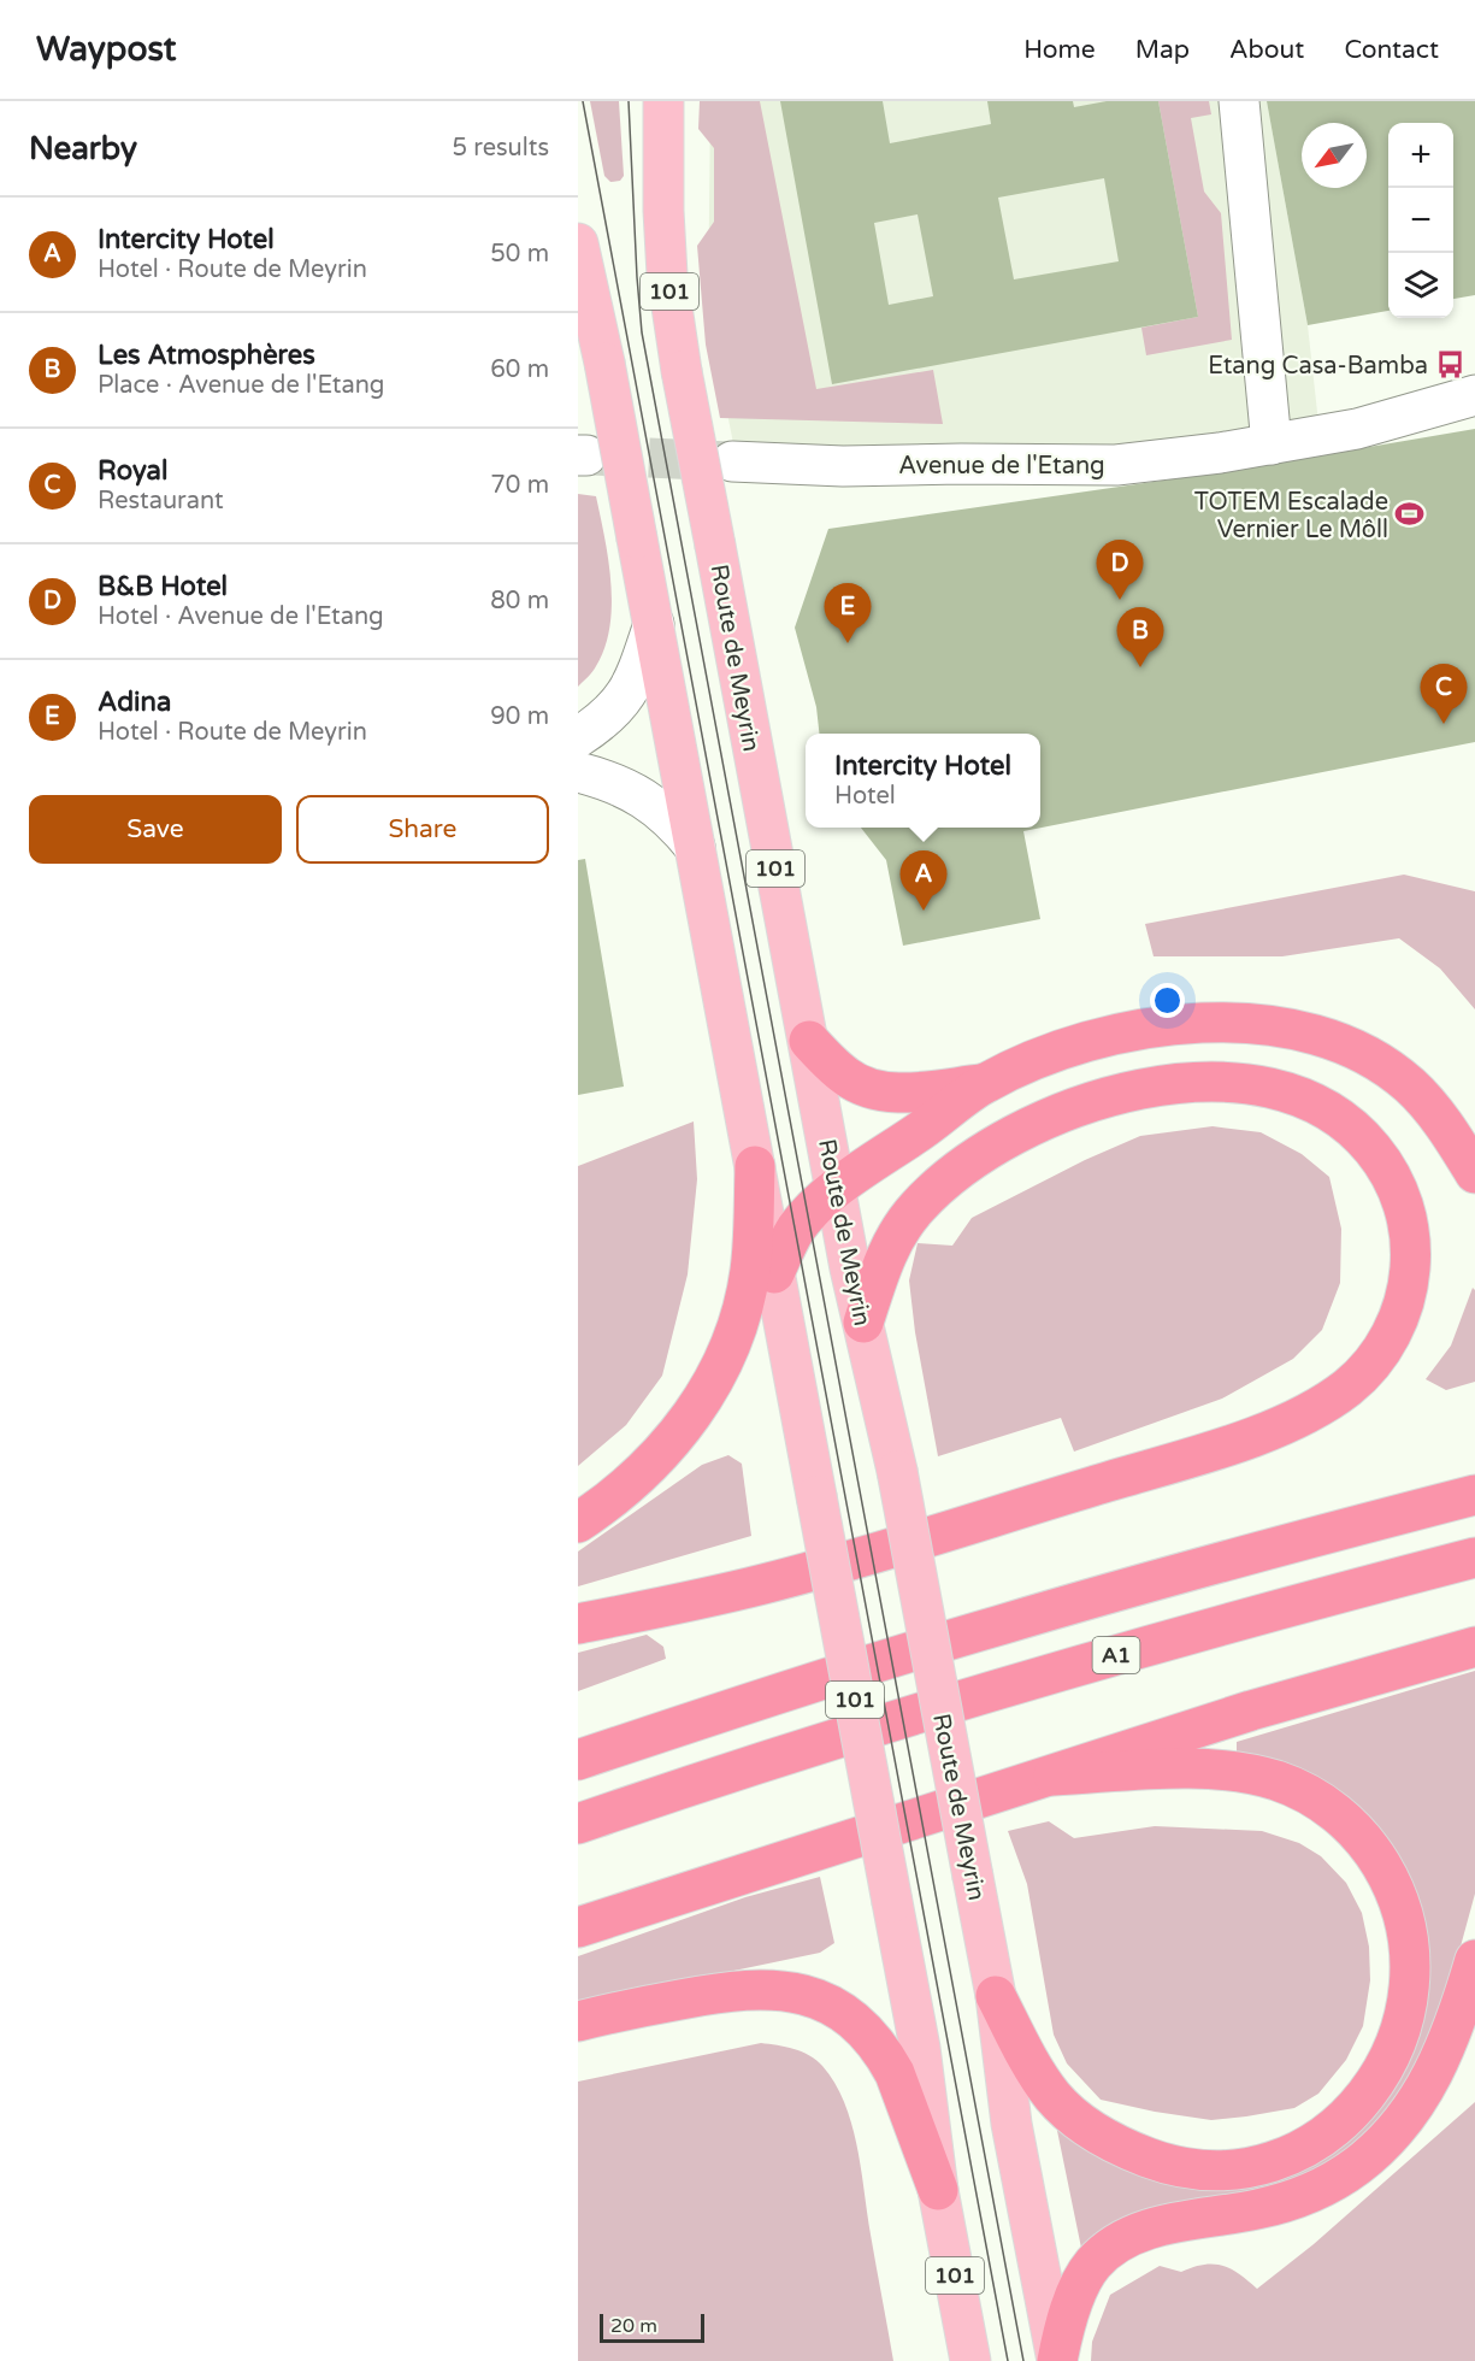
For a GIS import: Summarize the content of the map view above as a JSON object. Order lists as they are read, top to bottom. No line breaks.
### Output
{"streets":{"highway":["A1"],"main road":["101","Route de Meyrin"],"street":["Avenue de l'Etang"]},"places":{"bus stop":["Etang Casa-Bamba"],"sports":["TOTEM Escalade Vernier Le Môll"]},"scale_bar":"20 m","north":"bottom left","page":{"header":"Waypost","nav":["Home","Map","About","Contact"],"heading":["Nearby","5 results"],"map_buttons":["+","−"],"list":[{"mark":"A","name":"Intercity Hotel","note":"Hotel · Route de Meyrin","value":"50 m"},{"mark":"B","name":"Les Atmosphères","note":"Place · Avenue de l'Etang","value":"60 m"},{"mark":"C","name":"Royal","note":"Restaurant","value":"70 m"},{"mark":"D","name":"B&B Hotel","note":"Hotel · Avenue de l'Etang","value":"80 m"},{"mark":"E","name":"Adina","note":"Hotel · Route de Meyrin","value":"90 m"}],"pins":["D","E","B","C","A"],"popup":["Intercity Hotel","Hotel"],"buttons":["Save","Share"],"scale":"20 m"}}
